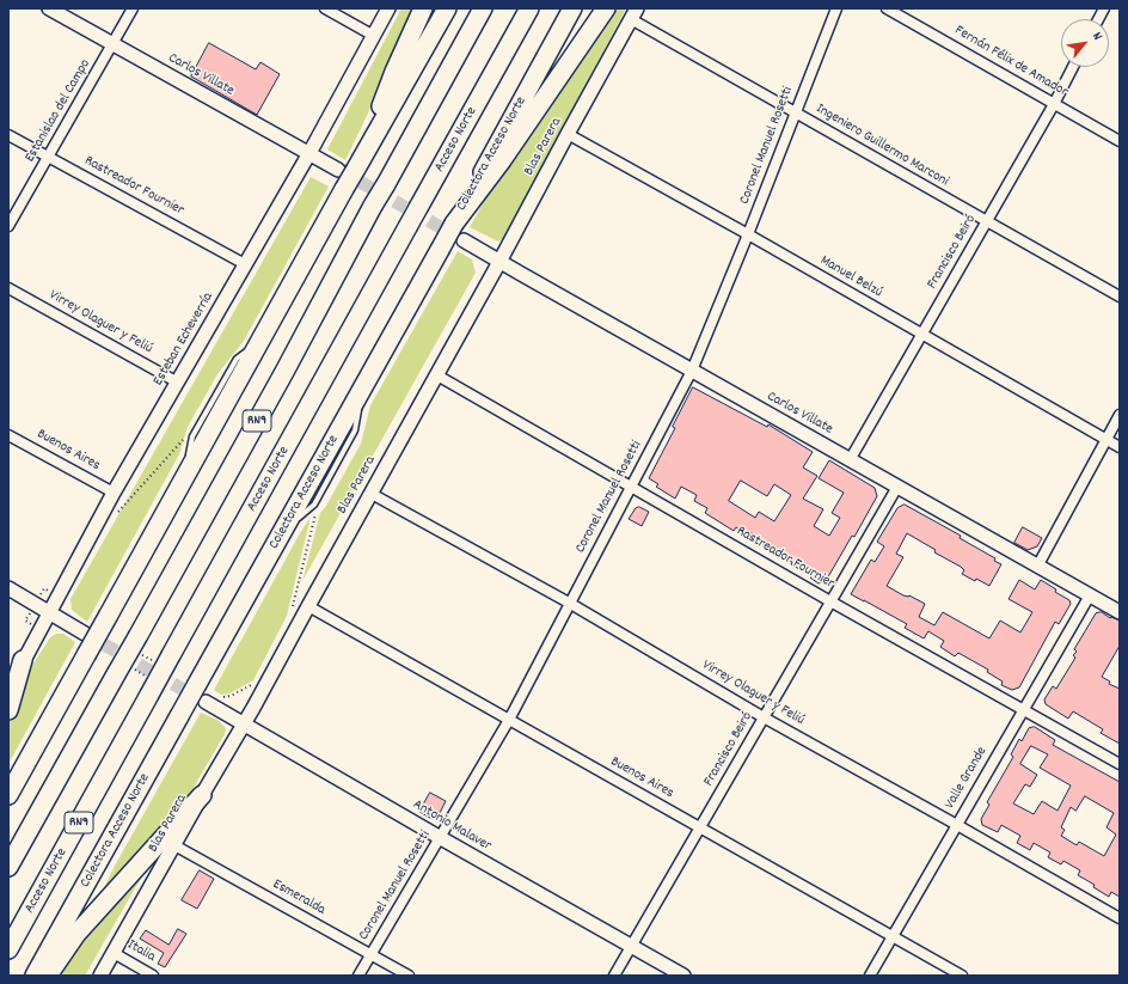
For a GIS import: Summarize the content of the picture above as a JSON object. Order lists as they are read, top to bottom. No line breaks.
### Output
{"streets":{"highway":["Acceso Norte","Colectora Acceso Norte","RN9"],"street":["Fernán Félix de Amador","Carlos Villate","Estanislao del Campo","Coronel Manuel Rosetti","Ingeniero Guillermo Marconi","Blas Parera","Rastreador Fournier","Francisco Beiró","Manuel Belzú","Virrey Olaguer y Feliú","Esteban Echeverría","Buenos Aires","Valle Grande","Antonio Malaver","Esmeralda","Italia"]},"crossings":[["Fernán Félix de Amador","Francisco Beiró"],["Carlos Villate","Estanislao del Campo"],["Carlos Villate","Coronel Manuel Rosetti"],["Carlos Villate","Blas Parera"],["Carlos Villate","Francisco Beiró"],["Carlos Villate","Esteban Echeverría"],["Carlos Villate","Valle Grande"],["Estanislao del Campo","Rastreador Fournier"],["Coronel Manuel Rosetti","Ingeniero Guillermo Marconi"],["Coronel Manuel Rosetti","Rastreador Fournier"],["Coronel Manuel Rosetti","Manuel Belzú"],["Coronel Manuel Rosetti","Virrey Olaguer y Feliú"],["Coronel Manuel Rosetti","Buenos Aires"],["Coronel Manuel Rosetti","Antonio Malaver"],["Coronel Manuel Rosetti","Esmeralda"],["Ingeniero Guillermo Marconi","Blas Parera"],["Ingeniero Guillermo Marconi","Francisco Beiró"],["Blas Parera","Rastreador Fournier"],["Blas Parera","Manuel Belzú"],["Blas Parera","Virrey Olaguer y Feliú"],["Blas Parera","Buenos Aires"],["Blas Parera","Antonio Malaver"],["Blas Parera","Esmeralda"],["Blas Parera","Italia"],["Rastreador Fournier","Francisco Beiró"],["Rastreador Fournier","Esteban Echeverría"],["Rastreador Fournier","Valle Grande"],["Francisco Beiró","Manuel Belzú"],["Francisco Beiró","Virrey Olaguer y Feliú"],["Francisco Beiró","Buenos Aires"],["Francisco Beiró","Antonio Malaver"],["Virrey Olaguer y Feliú","Esteban Echeverría"],["Virrey Olaguer y Feliú","Valle Grande"],["Esteban Echeverría","Buenos Aires"],["Buenos Aires","Valle Grande"]],"north":"top right"}
